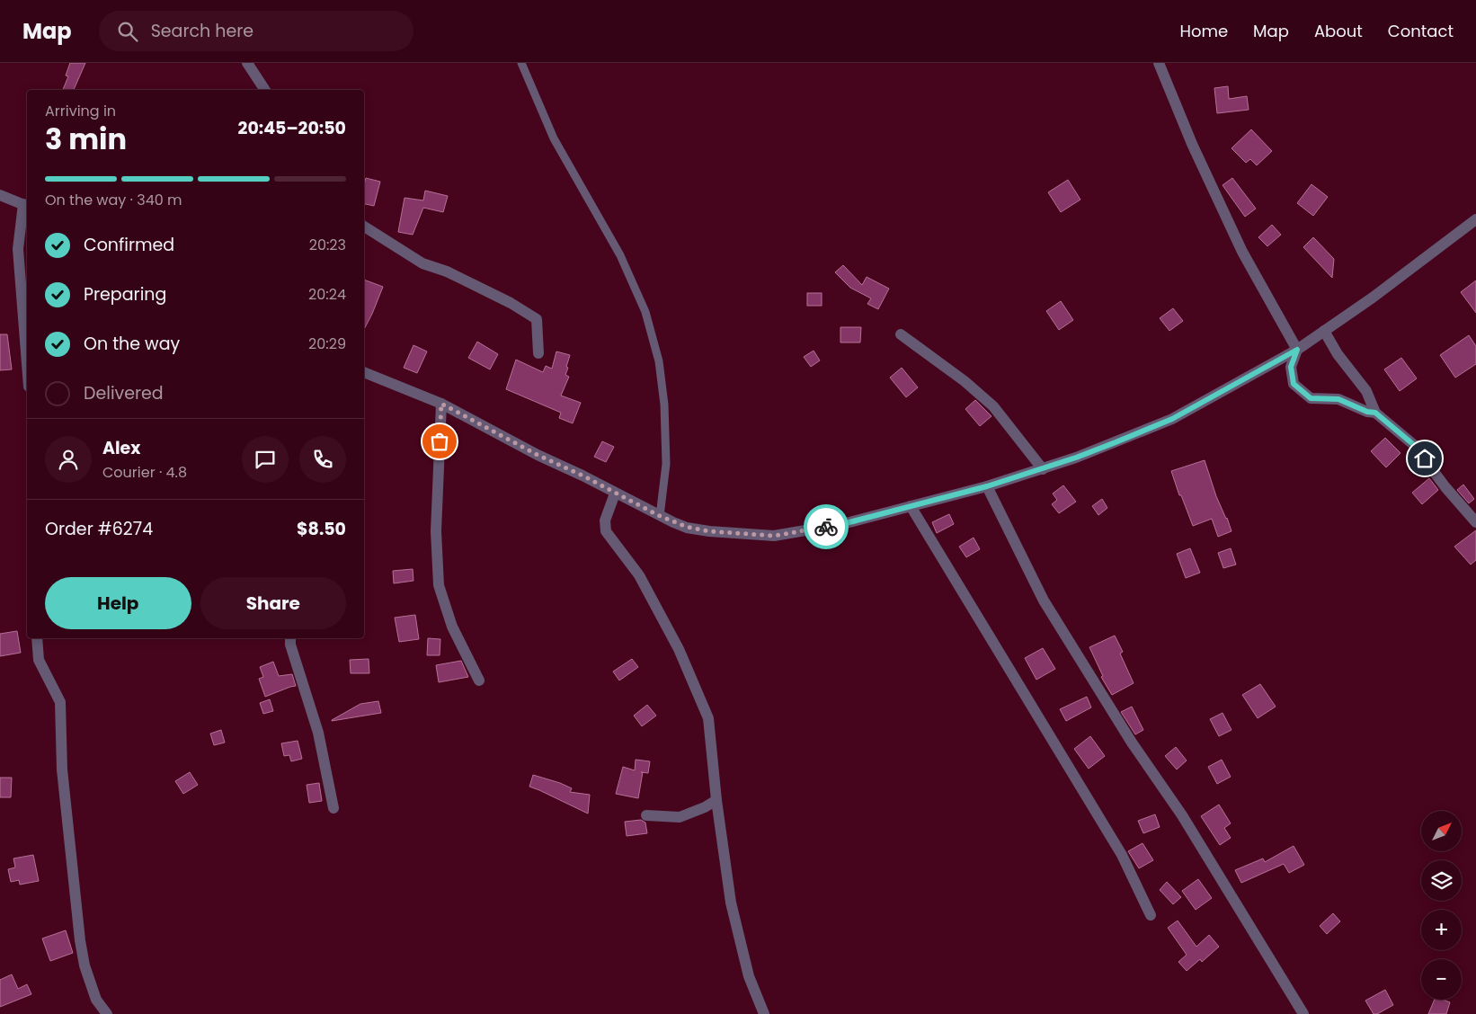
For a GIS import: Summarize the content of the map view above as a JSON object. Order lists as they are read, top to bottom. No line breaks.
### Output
{"north":"top right","page":{"header":"Map","search":"Search here","nav":["Home","Map","About","Contact"],"heading":["3 min","Arriving in","20:45–20:50"],"panel":["Alex","Courier · 4.8","Order #6274","$8.50"],"bar":"On the way · 340 m","list":[["Confirmed","20:23"],["Preparing","20:24"],["On the way","20:29"],"Delivered"],"buttons":["Help","Share"],"map_buttons":["+","−"]}}
